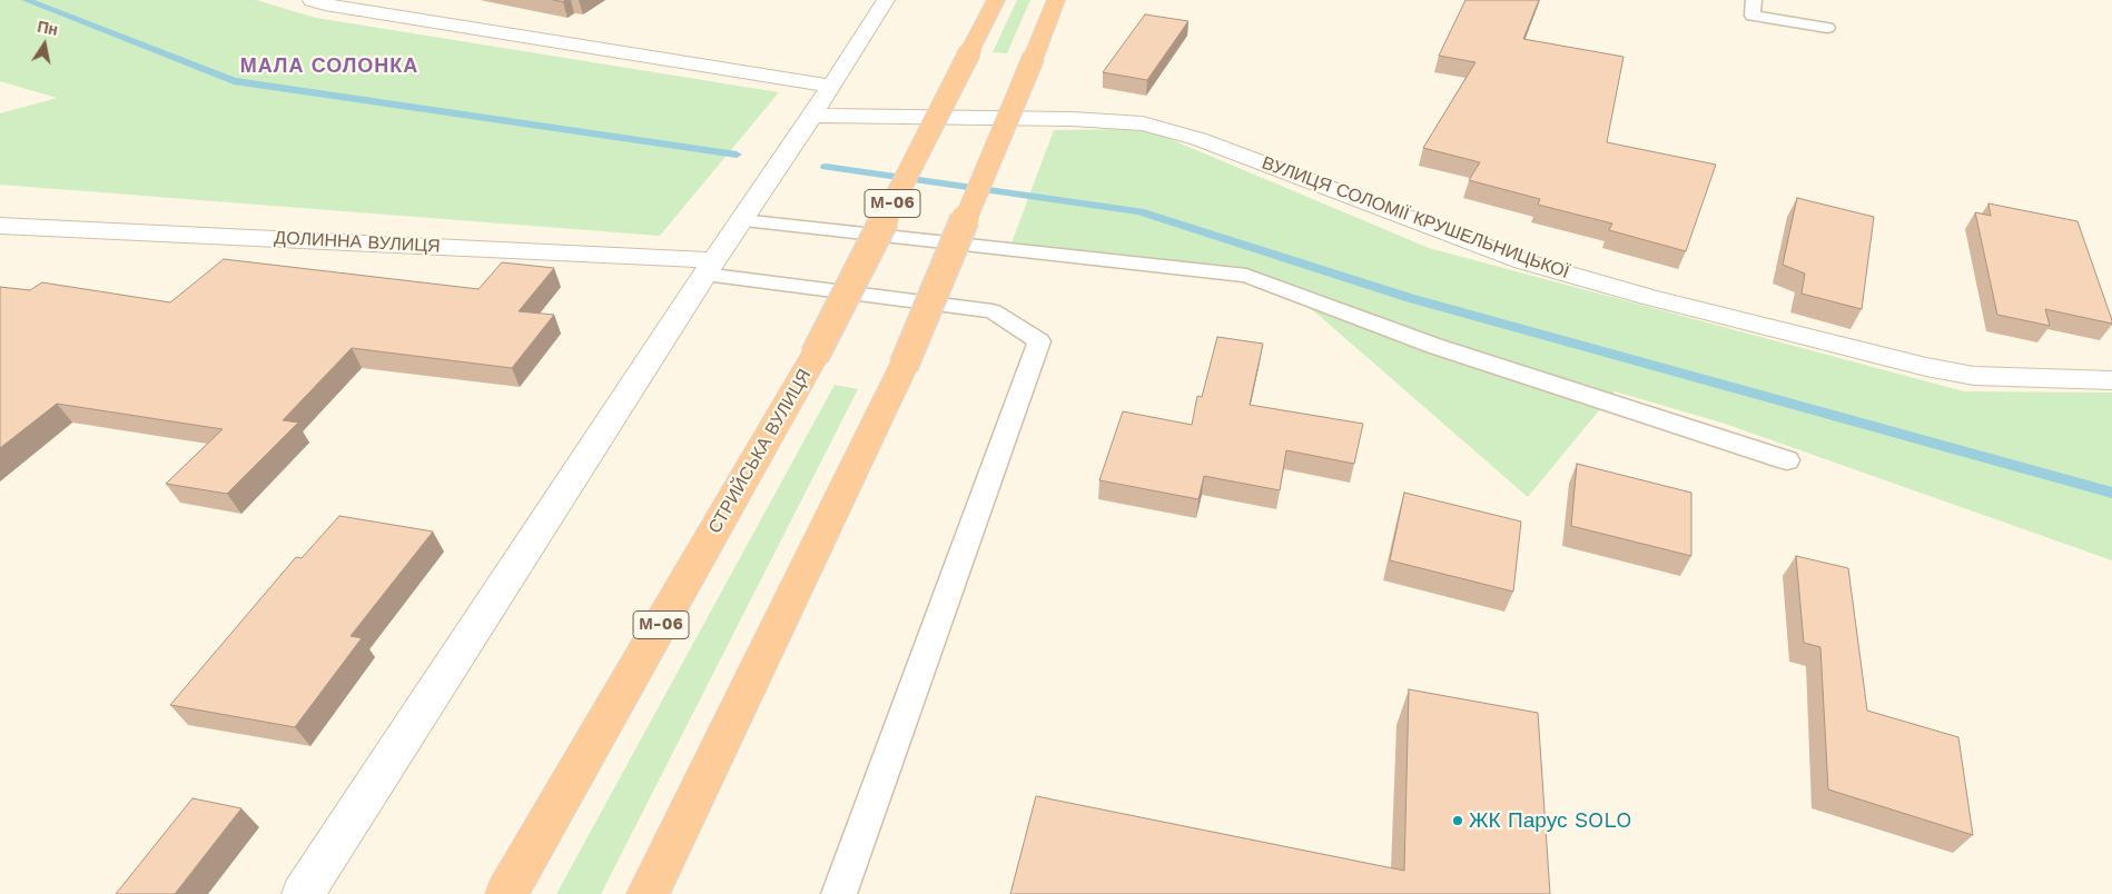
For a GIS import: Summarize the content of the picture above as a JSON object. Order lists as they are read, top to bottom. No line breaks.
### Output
{"streets":{"highway":["М-06","СТРИЙСЬКА ВУЛИЦЯ"],"street":["ВУЛИЦЯ СОЛОМІЇ КРУШЕЛЬНИЦЬКОЇ","ДОЛИННА ВУЛИЦЯ"]},"districts":["МАЛА СОЛОНКА"],"places":["ЖК Парус SOLO"],"north":"top"}
